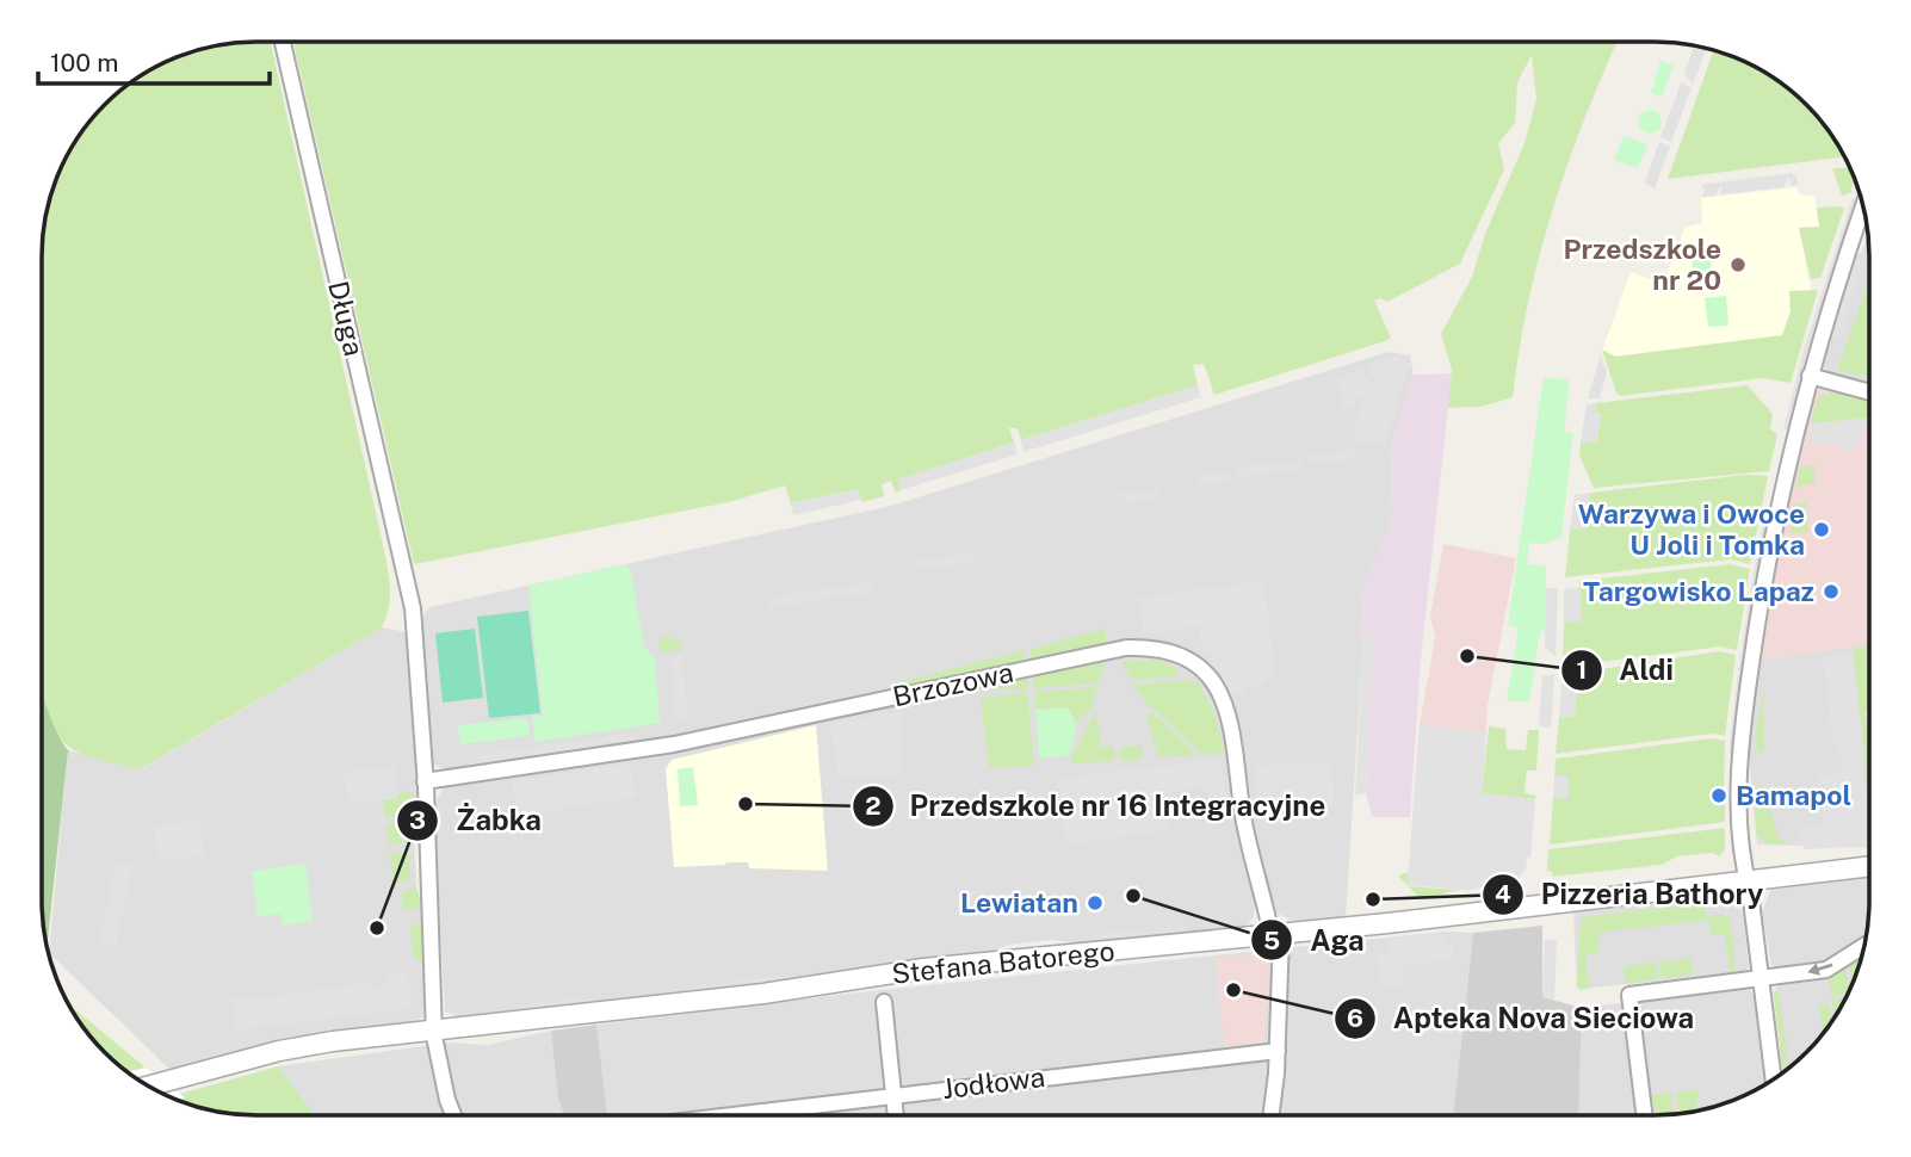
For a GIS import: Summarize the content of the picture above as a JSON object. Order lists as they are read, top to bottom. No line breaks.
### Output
{"streets":{"street":["Długa","Brzozowa","Stefana Batorego","Jodłowa"]},"crossings":[["Długa","Brzozowa"],["Brzozowa","Stefana Batorego"],["Brzozowa","Jodłowa"]],"places":["Przedszkole nr 20","Warzywa i Owoce U Joli i Tomka","Targowisko Lapaz","Aldi","Bamapol","Przedszkole nr 16 Integracyjne","Aga","Pizzeria Bathory","Lewiatan","Żabka","Apteka Nova Sieciowa"],"scale_bar":"100 m"}
